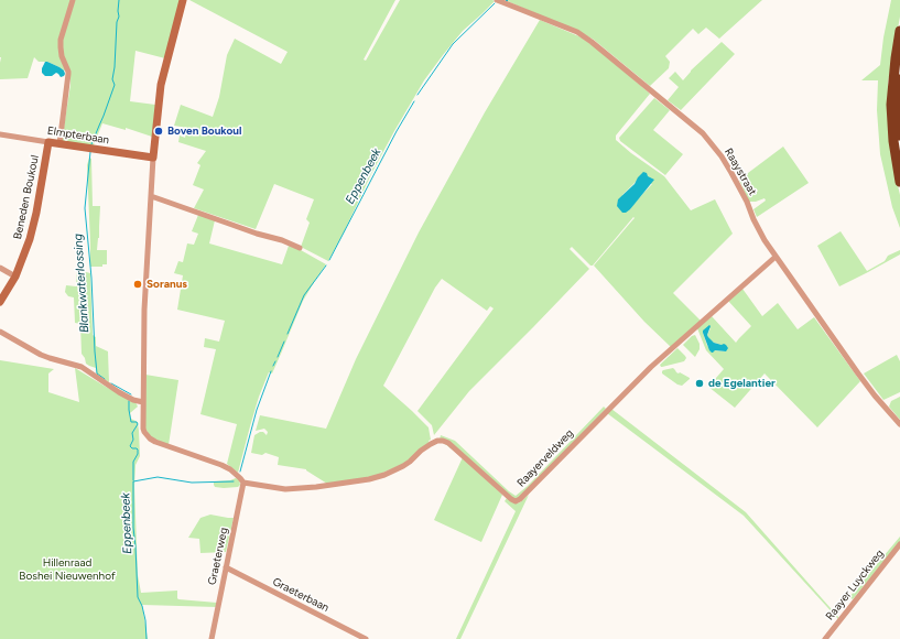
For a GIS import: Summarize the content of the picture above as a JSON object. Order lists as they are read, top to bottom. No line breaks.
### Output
{"streets":{"street":["Elmpterbaan","Raaystraat","Beneden Boukoul","Raayerveldweg","Graeterweg","Raayer Luyckweg","Graeterbaan"]},"crossings":[["Elmpterbaan","Beneden Boukoul"],["Raaystraat","Raayerveldweg"],["Raayerveldweg","Graeterweg"],["Graeterweg","Graeterbaan"]],"water":["Eppenbeek","Blankwaterlossing"],"parks":["Hillenraad Boshei Nieuwenhof"],"places":["Boven Boukoul","Soranus","de Egelantier"]}
